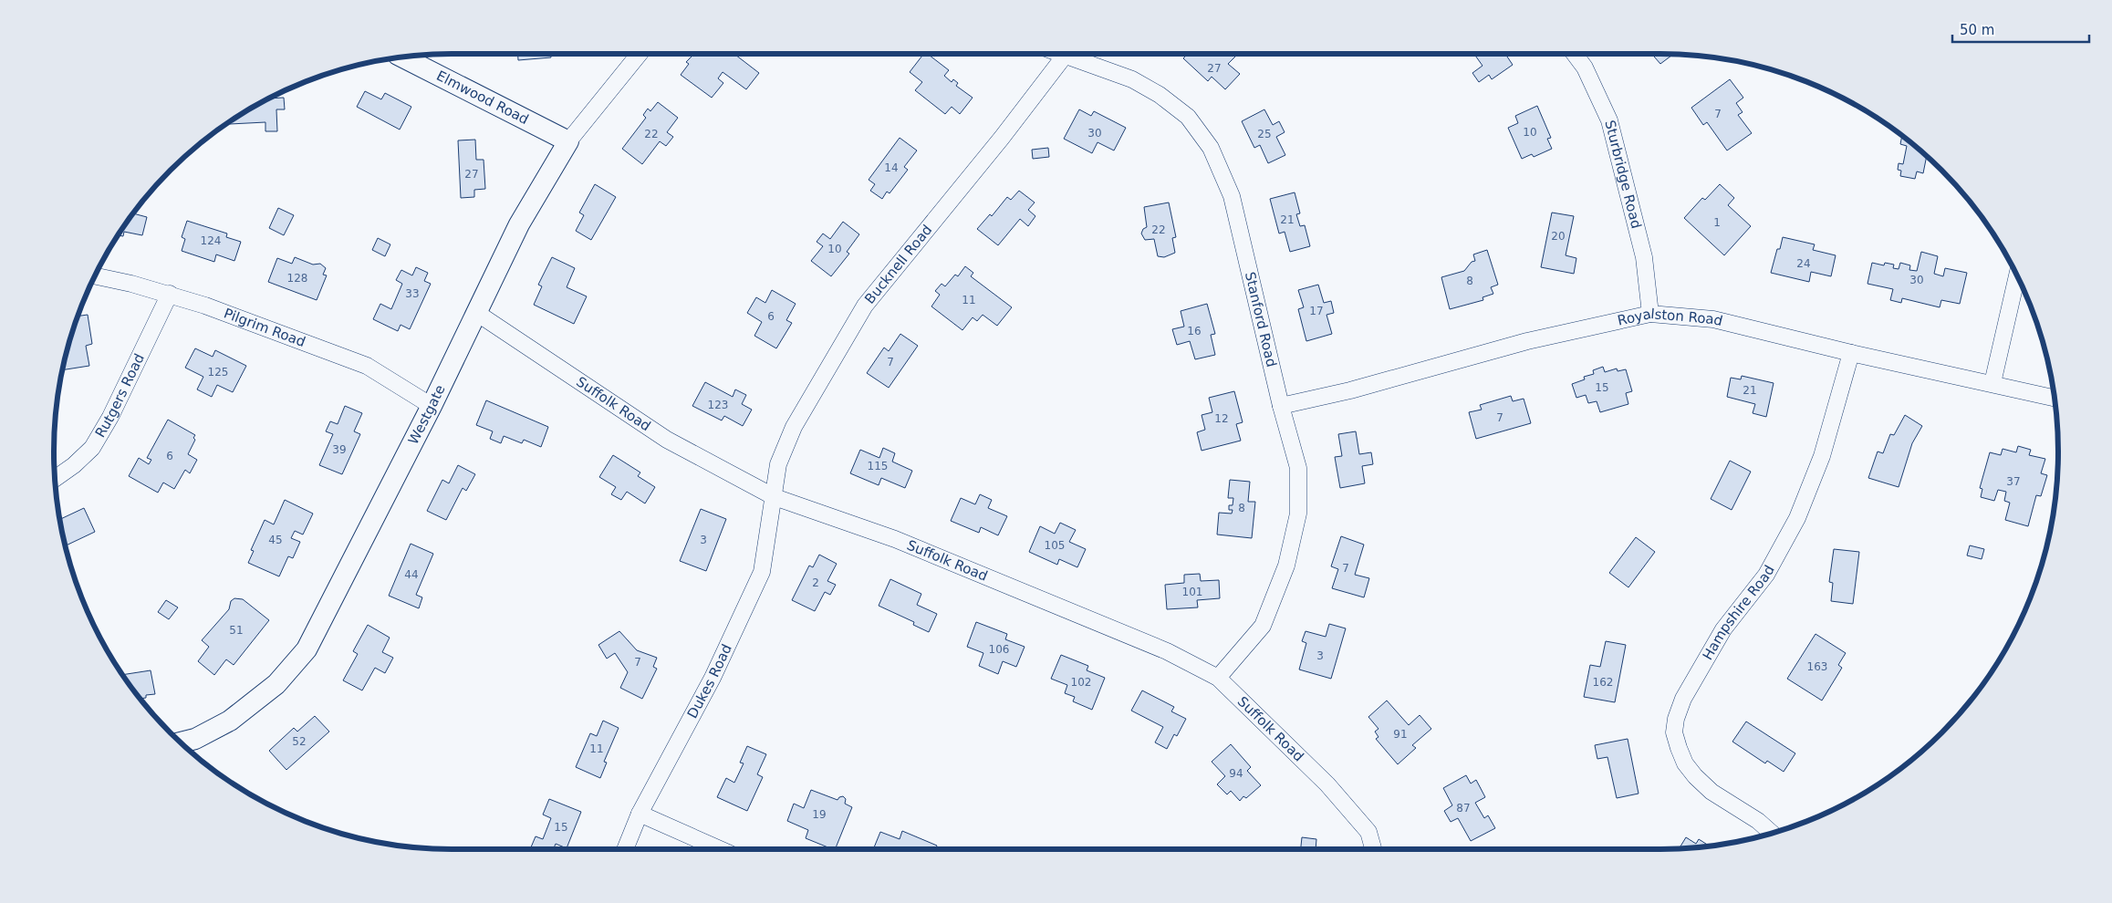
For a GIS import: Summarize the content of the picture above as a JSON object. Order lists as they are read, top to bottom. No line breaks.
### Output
{"streets":{"street":["Elmwood Road","Sturbridge Road","Bucknell Road","Stanford Road","Royalston Road","Pilgrim Road","Rutgers Road","Suffolk Road","Westgate","Hampshire Road","Dukes Road"]},"crossings":[["Elmwood Road","Westgate"],["Sturbridge Road","Royalston Road"],["Bucknell Road","Stanford Road"],["Bucknell Road","Suffolk Road"],["Bucknell Road","Dukes Road"],["Stanford Road","Royalston Road"],["Stanford Road","Suffolk Road"],["Royalston Road","Hampshire Road"],["Pilgrim Road","Rutgers Road"],["Pilgrim Road","Westgate"],["Suffolk Road","Westgate"],["Suffolk Road","Dukes Road"]],"house_numbers":["27","7","10","30","22","25","14","27","21","1","22","20","124","10","24","128","30","8","33","11","17","6","16","7","125","15","21","123","7","12","39","6","115","37","8","45","3","105","7","44","2","101","51","106","3","7","163","102","162","91","52","11","94","87","19","15"],"scale_bar":"50 m"}
